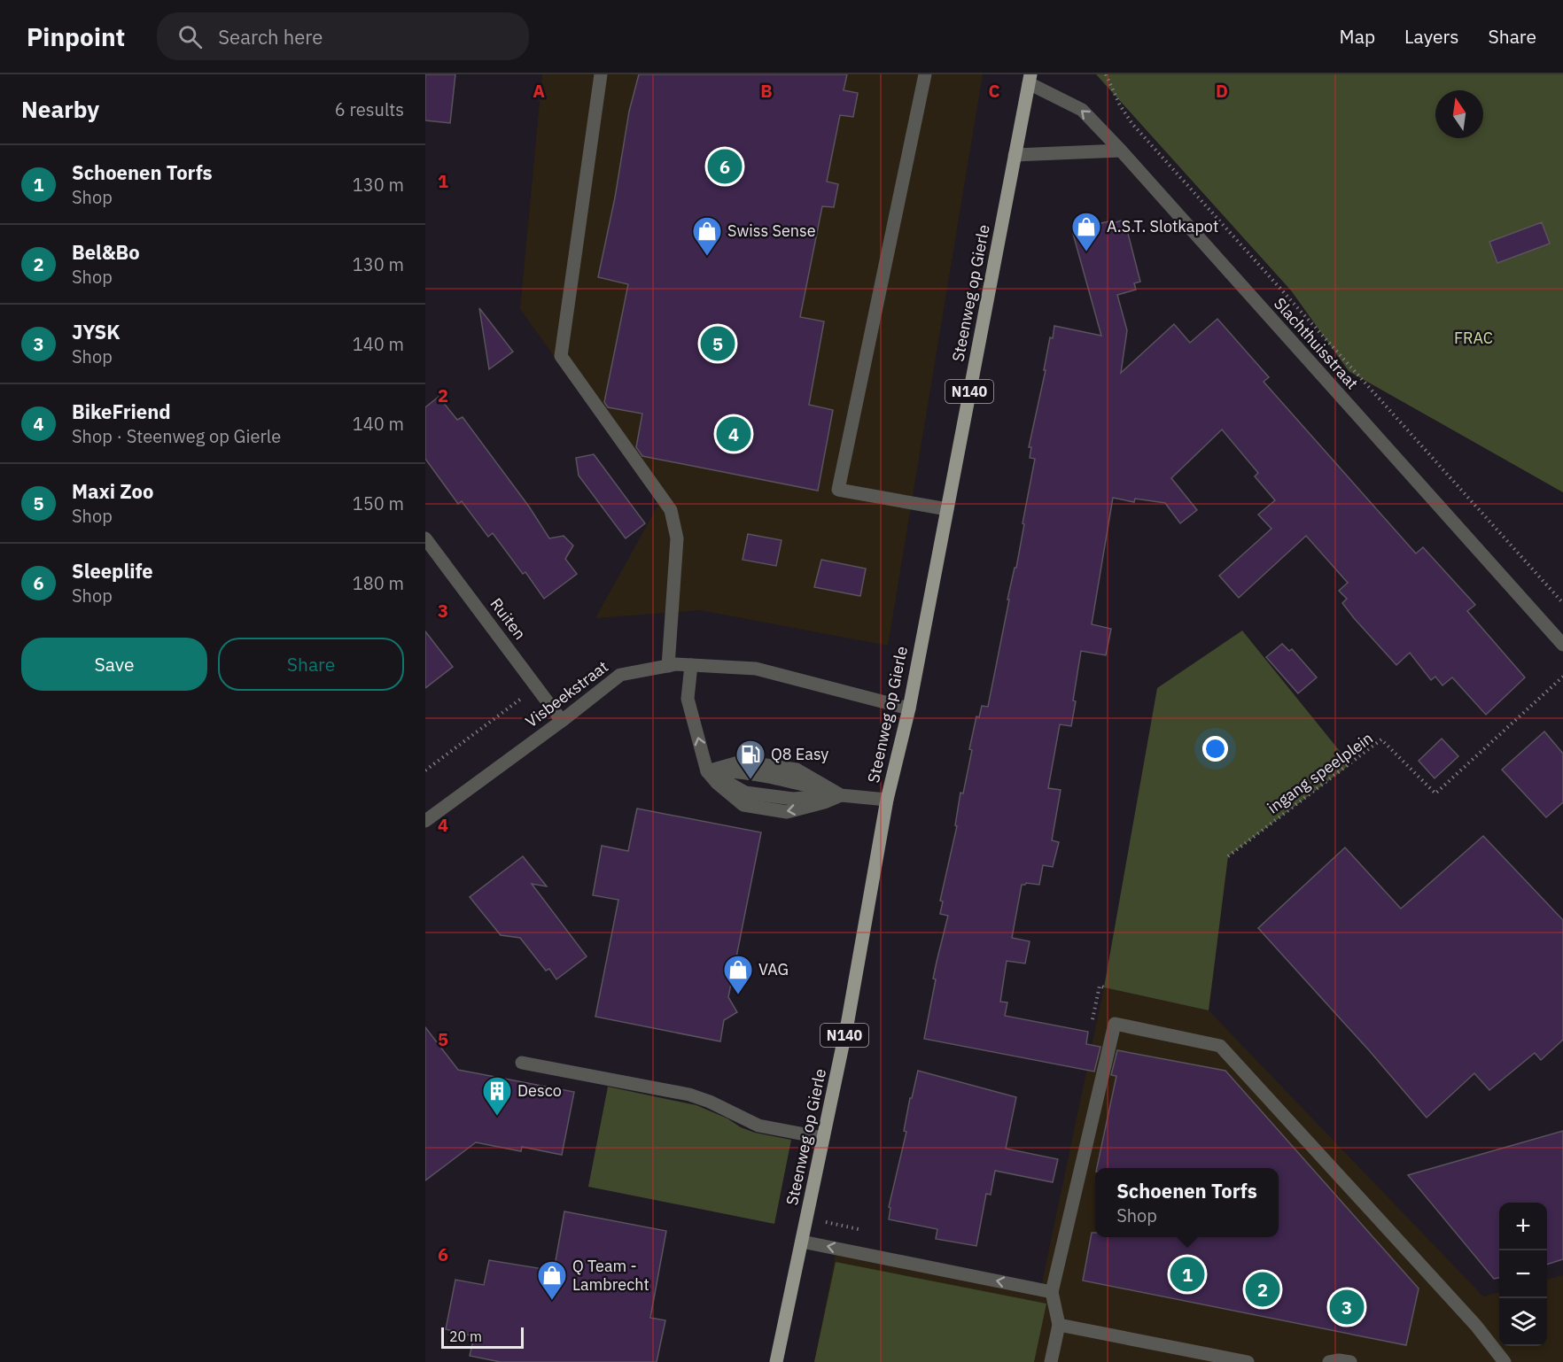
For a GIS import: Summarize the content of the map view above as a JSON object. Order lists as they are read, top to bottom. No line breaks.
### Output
{"streets":{"main road":["Steenweg op Gierle","N140"],"street":["Slachthuisstraat","Ruiten","Visbeekstraat"],"path":["ingang speelplein"]},"crossings":[["Steenweg op Gierle","Slachthuisstraat"],["Steenweg op Gierle","Visbeekstraat"],["Ruiten","Visbeekstraat"]],"parks":["FRAC"],"places":{"shop":["A.S.T. Slotkapot","Swiss Sense","VAG","Q Team - Lambrecht"],"fuel station":["Q8 Easy"],"building":["Desco"]},"scale_bar":"20 m","north":"top","page":{"header":"Pinpoint","search":"Search here","nav":["Map","Layers","Share"],"heading":["Nearby","6 results"],"list":[{"mark":"1","name":"Schoenen Torfs","note":"Shop","value":"130 m"},{"mark":"2","name":"Bel&Bo","note":"Shop","value":"130 m"},{"mark":"3","name":"JYSK","note":"Shop","value":"140 m"},{"mark":"4","name":"BikeFriend","note":"Shop · Steenweg op Gierle","value":"140 m"},{"mark":"5","name":"Maxi Zoo","note":"Shop","value":"150 m"},{"mark":"6","name":"Sleeplife","note":"Shop","value":"180 m"}],"pins":["6","5","4","1","2","3"],"buttons":["Save","Share"],"popup":["Schoenen Torfs","Shop"],"map_buttons":["+","−"],"scale":"20 m"},"grid":{"columns":["A","B","C","D"],"rows":["1","2","3","4","5","6"]}}
